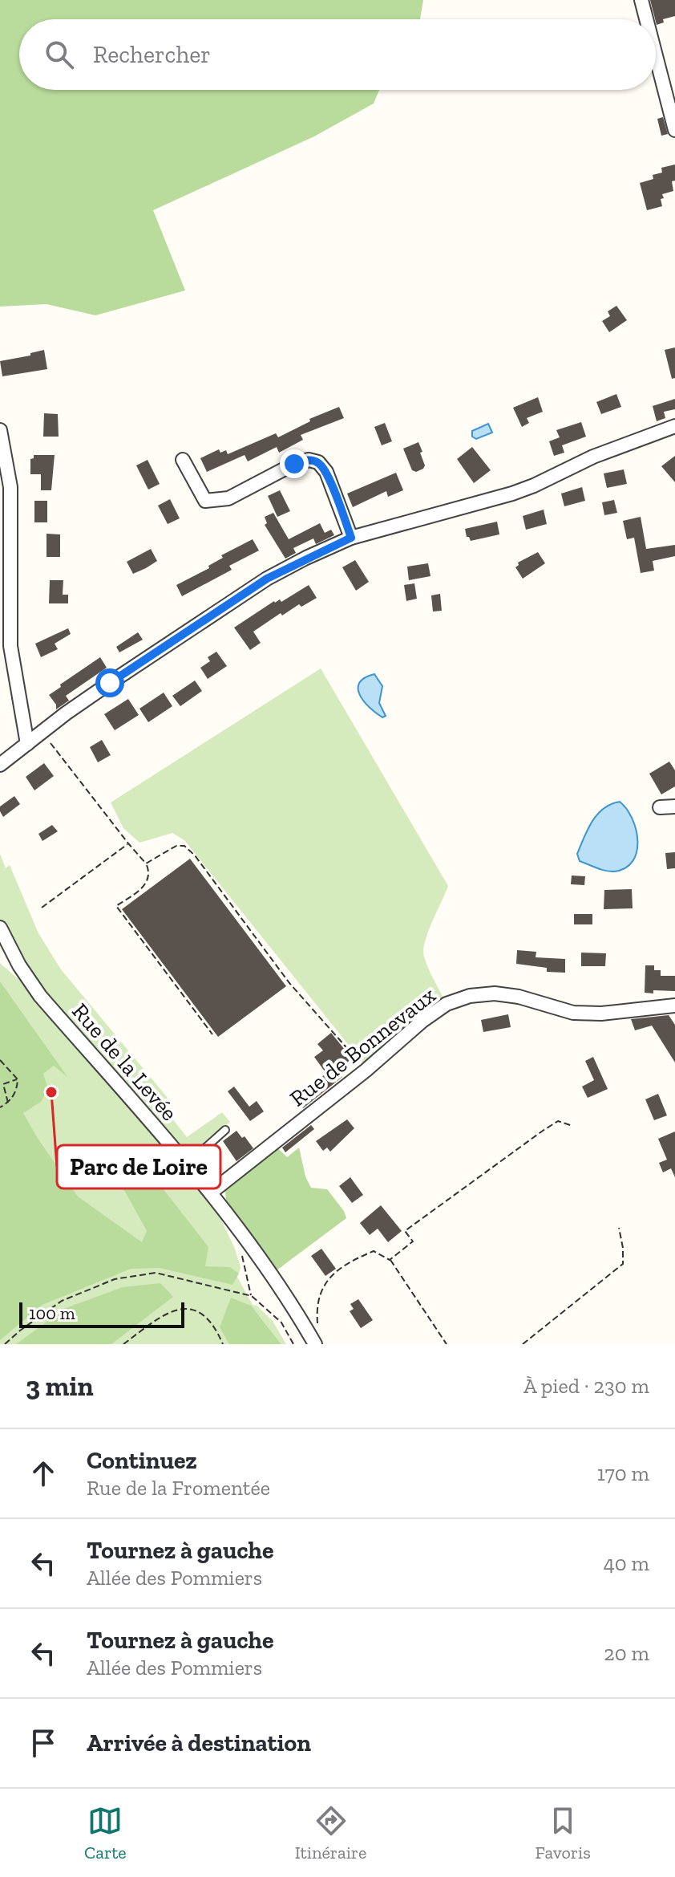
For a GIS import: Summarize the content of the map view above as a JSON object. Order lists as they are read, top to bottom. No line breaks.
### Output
{"streets":{"street":["Rue de Bonnevaux","Rue de la Levée"]},"crossings":[["Rue de Bonnevaux","Rue de la Levée"]],"places":["Parc de Loire"],"scale_bar":"100 m","page":{"search":"Rechercher","scale":"100 m","heading":["3 min","À pied · 230 m"],"list":[["Continuez","Rue de la Fromentée","170 m"],["Tournez à gauche","Allée des Pommiers","40 m"],["Tournez à gauche","Allée des Pommiers","20 m"],"Arrivée à destination"],"nav":["Carte","Itinéraire","Favoris"]}}
